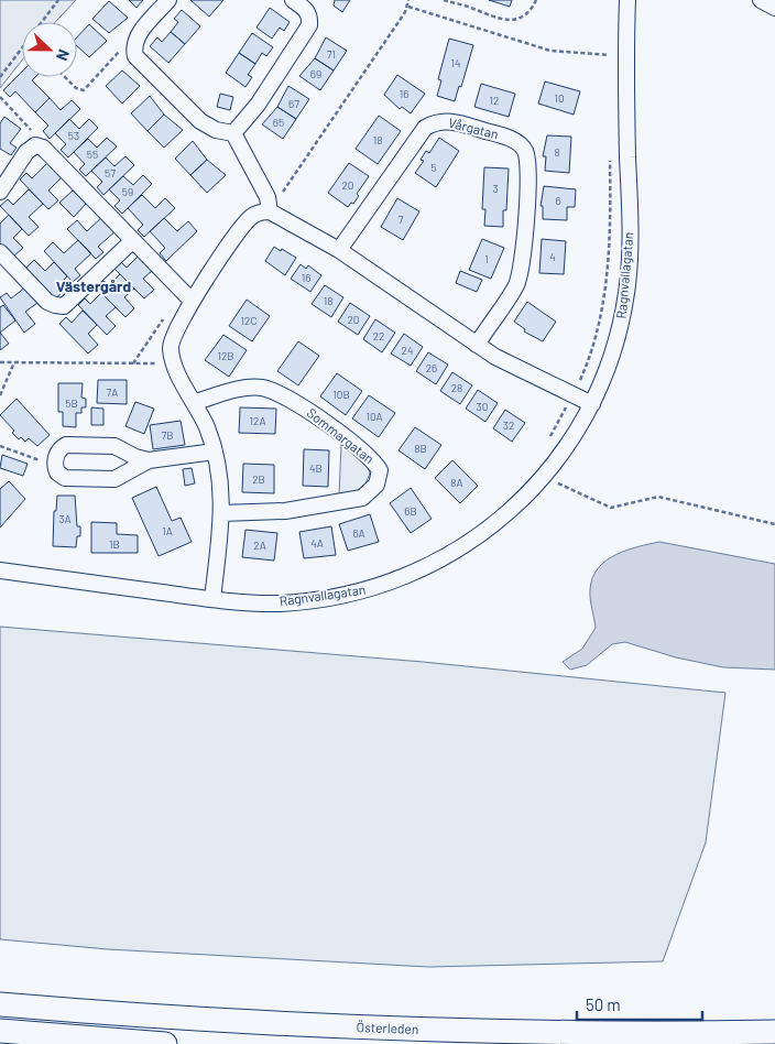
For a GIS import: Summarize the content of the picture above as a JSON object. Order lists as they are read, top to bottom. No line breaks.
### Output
{"streets":{"main road":["Österleden"],"street":["Vårgatan","Ragnvallagatan","Sommargatan"]},"districts":["Västergård"],"house_numbers":["71","14","69","16","10","12","67","65","53","18","8","55","5","57","20","3","59","6","7","4","1","16","18","20","12C","22","24","12B","26","28","7A","10B","5B","30","10A","12A","32","7B","8B","4B","2B","8A","6B","3A","1A","6A","4A","1B","2A"],"scale_bar":"50 m","north":"right"}
